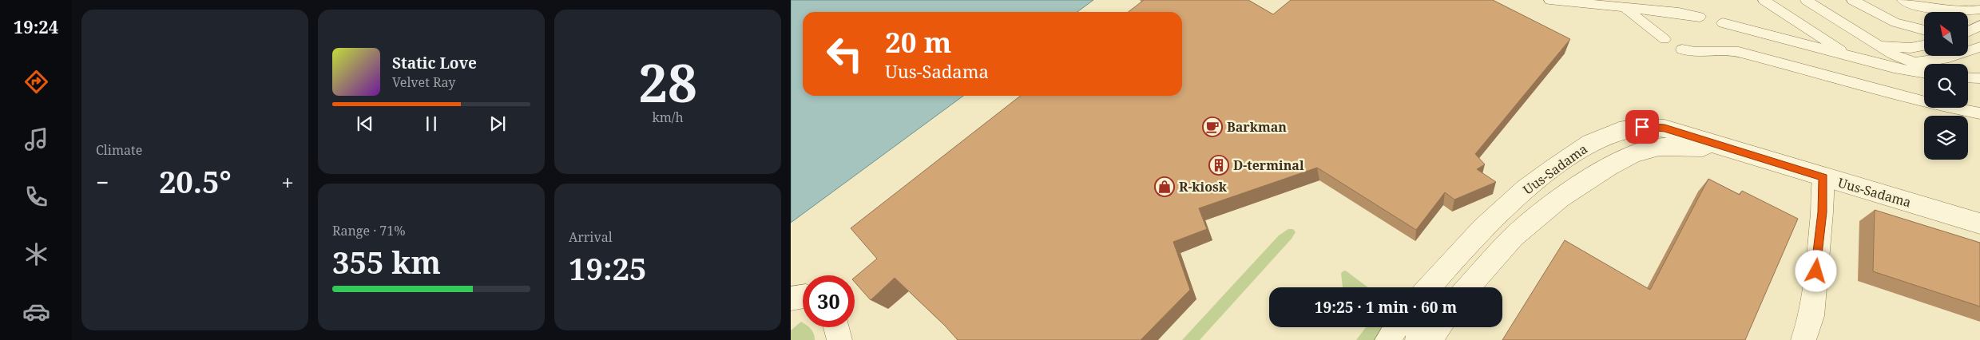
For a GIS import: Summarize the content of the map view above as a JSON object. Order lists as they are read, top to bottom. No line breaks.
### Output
{"streets":{"street":["Uus-Sadama"]},"places":{"cafe":["Barkman"],"building":["D-terminal"],"shop":["R-kiosk"]},"north":"top left","page":{"tabs":"19:24","tile":["Climate",["28","km/h"],["Range · 71%","355 km"],["Arrival","19:25"]],"turn":["20 m","Uus-Sadama"],"song":["Static Love","Velvet Ray"],"heat":["−","20.5°","+"],"limit":"30","trip":"19:25 · 1 min · 60 m"}}
